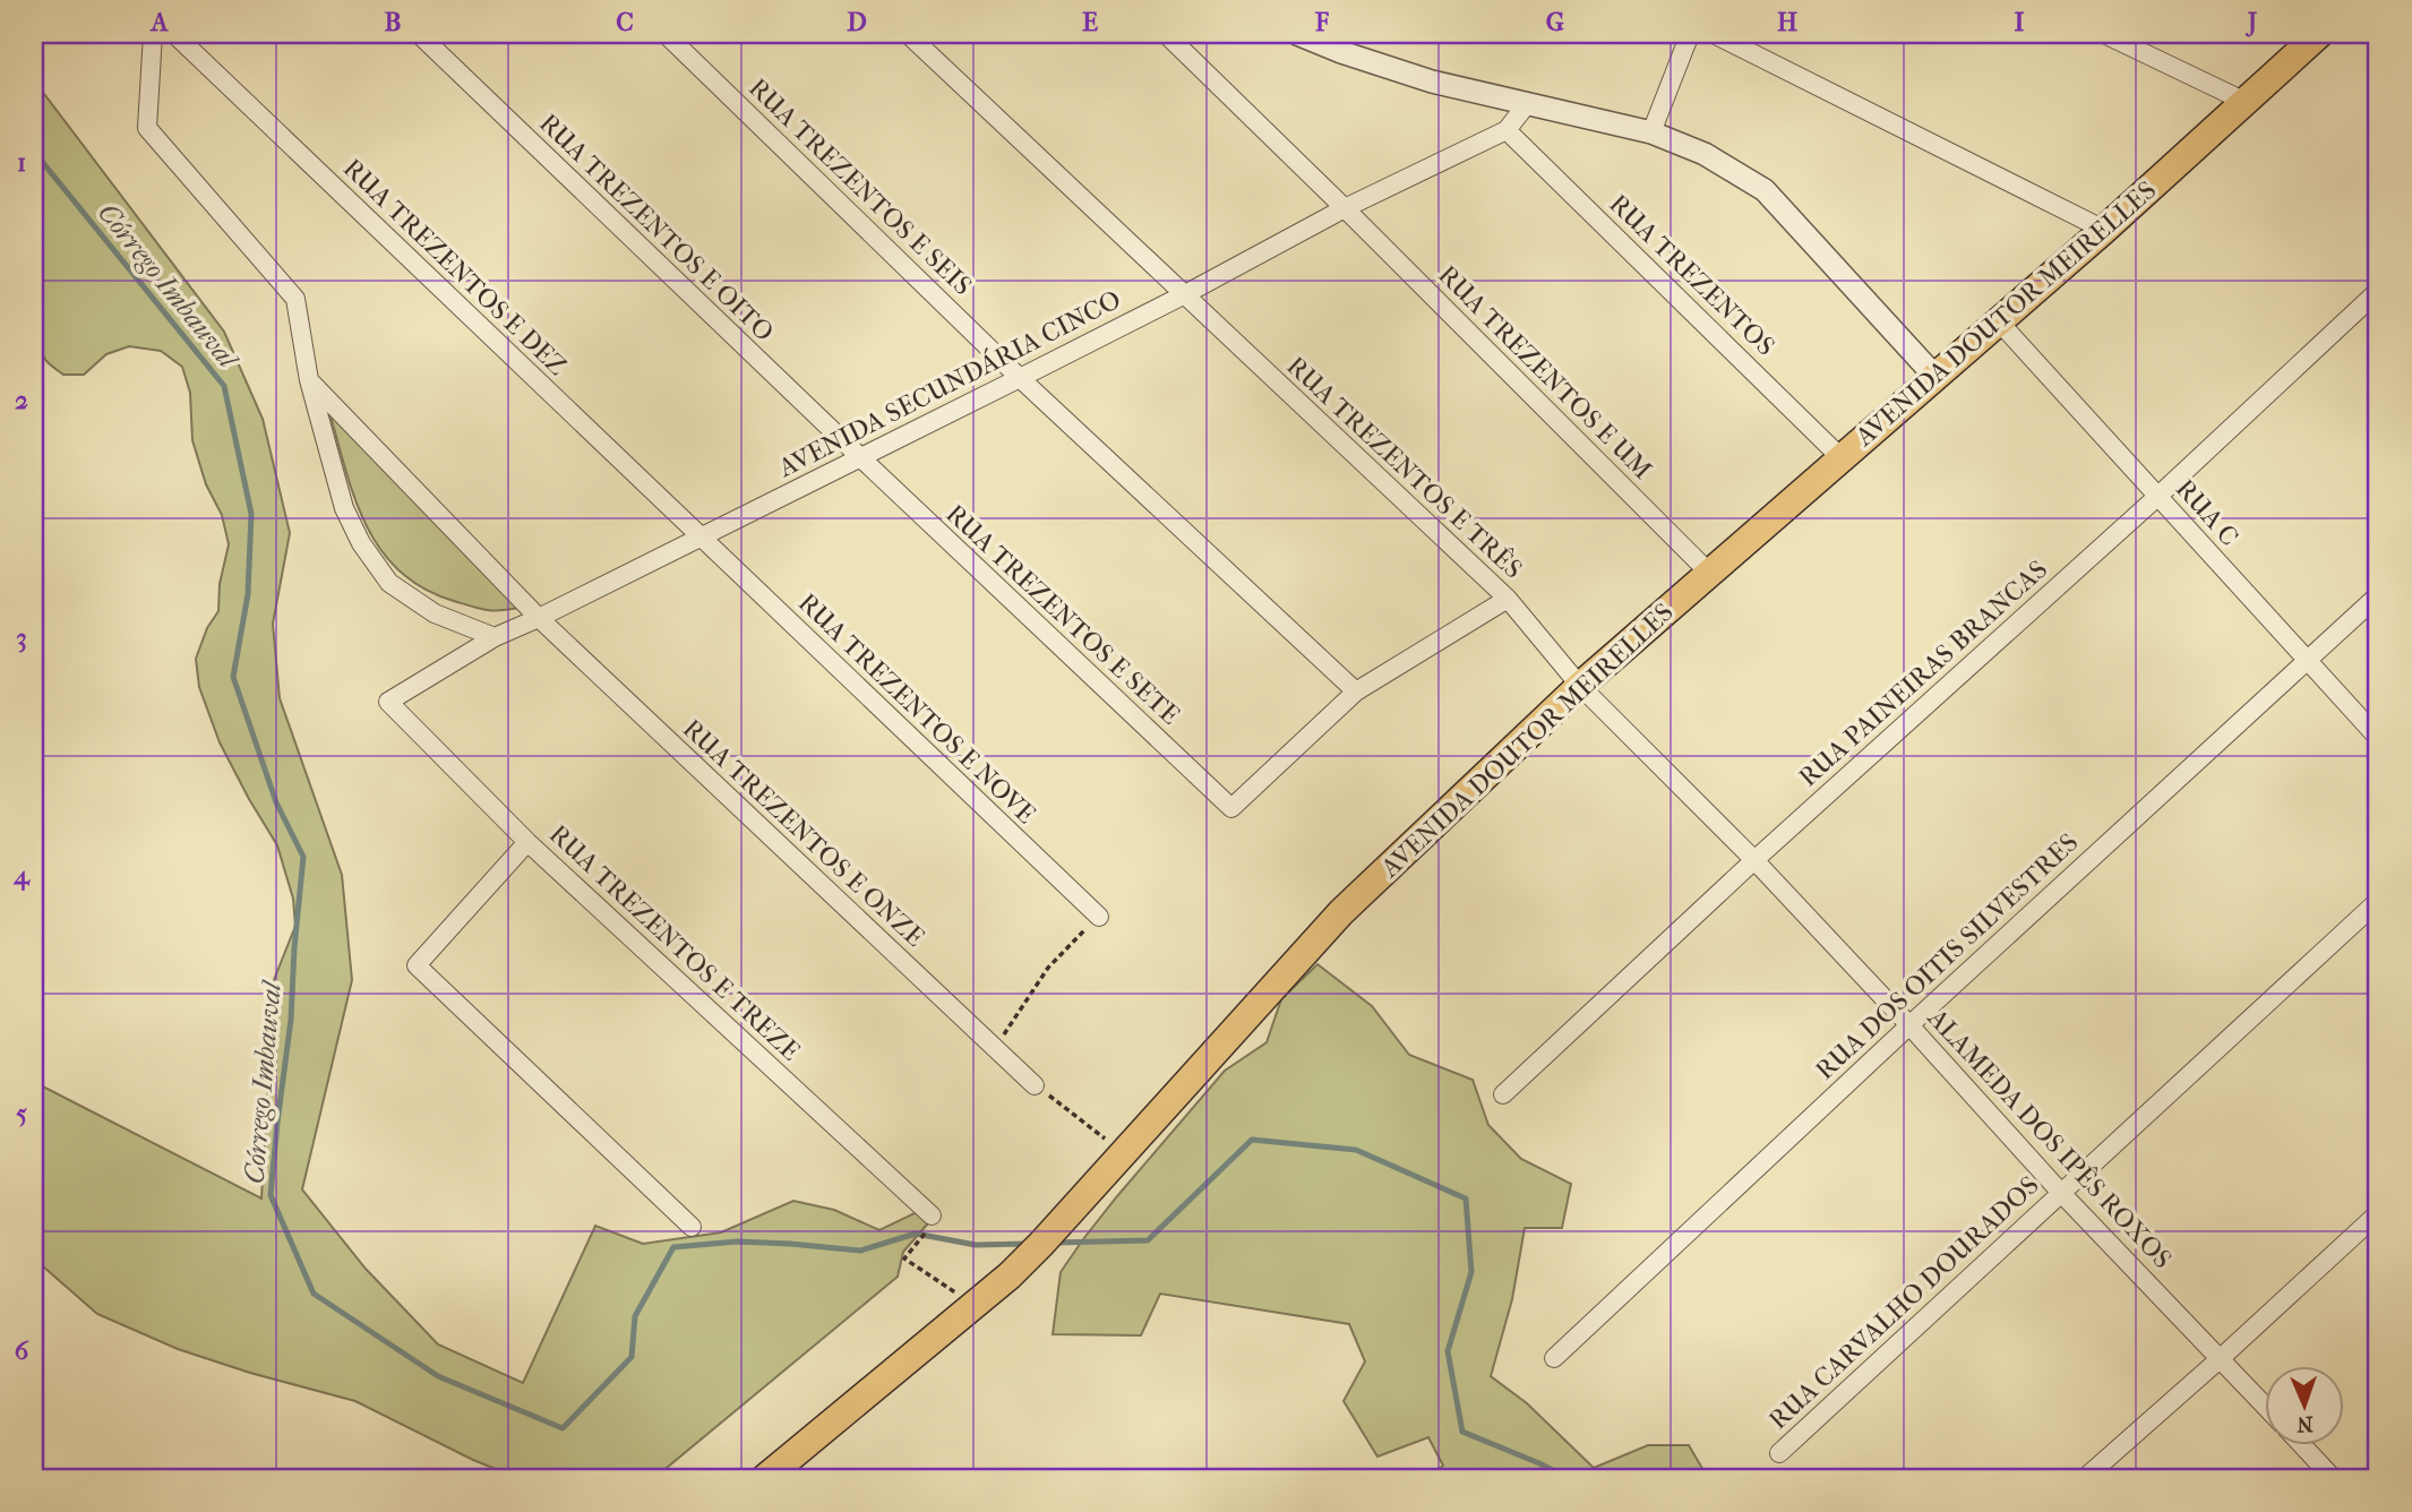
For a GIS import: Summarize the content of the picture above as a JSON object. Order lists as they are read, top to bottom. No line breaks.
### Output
{"streets":{"main road":["AVENIDA DOUTOR MEIRELLES"],"street":["RUA TREZENTOS E SEIS","RUA TREZENTOS E OITO","RUA TREZENTOS E DEZ","RUA TREZENTOS","RUA TREZENTOS E UM","AVENIDA SECUNDÁRIA CINCO","RUA TREZENTOS E TRÊS","RUA C","RUA TREZENTOS E SETE","RUA PAINEIRAS BRANCAS","RUA TREZENTOS E NOVE","RUA TREZENTOS E ONZE","RUA TREZENTOS E TREZE","RUA DOS OITIS SILVESTRES","ALAMEDA DOS IPÊS ROXOS","RUA CARVALHO DOURADOS"]},"crossings":[["RUA TREZENTOS E SEIS","AVENIDA SECUNDÁRIA CINCO"],["RUA TREZENTOS E SEIS","RUA TREZENTOS E SETE"],["RUA TREZENTOS E OITO","AVENIDA SECUNDÁRIA CINCO"],["RUA TREZENTOS E OITO","RUA TREZENTOS E SETE"],["RUA TREZENTOS E DEZ","AVENIDA SECUNDÁRIA CINCO"],["RUA TREZENTOS E DEZ","RUA TREZENTOS E NOVE"],["RUA TREZENTOS","AVENIDA DOUTOR MEIRELLES"],["RUA TREZENTOS","AVENIDA SECUNDÁRIA CINCO"],["AVENIDA DOUTOR MEIRELLES","RUA TREZENTOS E UM"],["AVENIDA DOUTOR MEIRELLES","RUA TREZENTOS E TRÊS"],["AVENIDA DOUTOR MEIRELLES","RUA C"],["AVENIDA DOUTOR MEIRELLES","ALAMEDA DOS IPÊS ROXOS"],["RUA TREZENTOS E UM","AVENIDA SECUNDÁRIA CINCO"],["AVENIDA SECUNDÁRIA CINCO","RUA TREZENTOS E TRÊS"],["AVENIDA SECUNDÁRIA CINCO","RUA TREZENTOS E SETE"],["AVENIDA SECUNDÁRIA CINCO","RUA TREZENTOS E NOVE"],["AVENIDA SECUNDÁRIA CINCO","RUA TREZENTOS E ONZE"],["AVENIDA SECUNDÁRIA CINCO","RUA TREZENTOS E TREZE"],["RUA TREZENTOS E TRÊS","ALAMEDA DOS IPÊS ROXOS"],["RUA C","RUA PAINEIRAS BRANCAS"],["RUA C","RUA DOS OITIS SILVESTRES"],["RUA PAINEIRAS BRANCAS","ALAMEDA DOS IPÊS ROXOS"],["RUA DOS OITIS SILVESTRES","ALAMEDA DOS IPÊS ROXOS"],["ALAMEDA DOS IPÊS ROXOS","RUA CARVALHO DOURADOS"]],"water":["Córrego Imbauval"],"north":"bottom","grid":{"columns":["A","B","C","D","E","F","G","H","I","J"],"rows":["1","2","3","4","5","6"]}}
